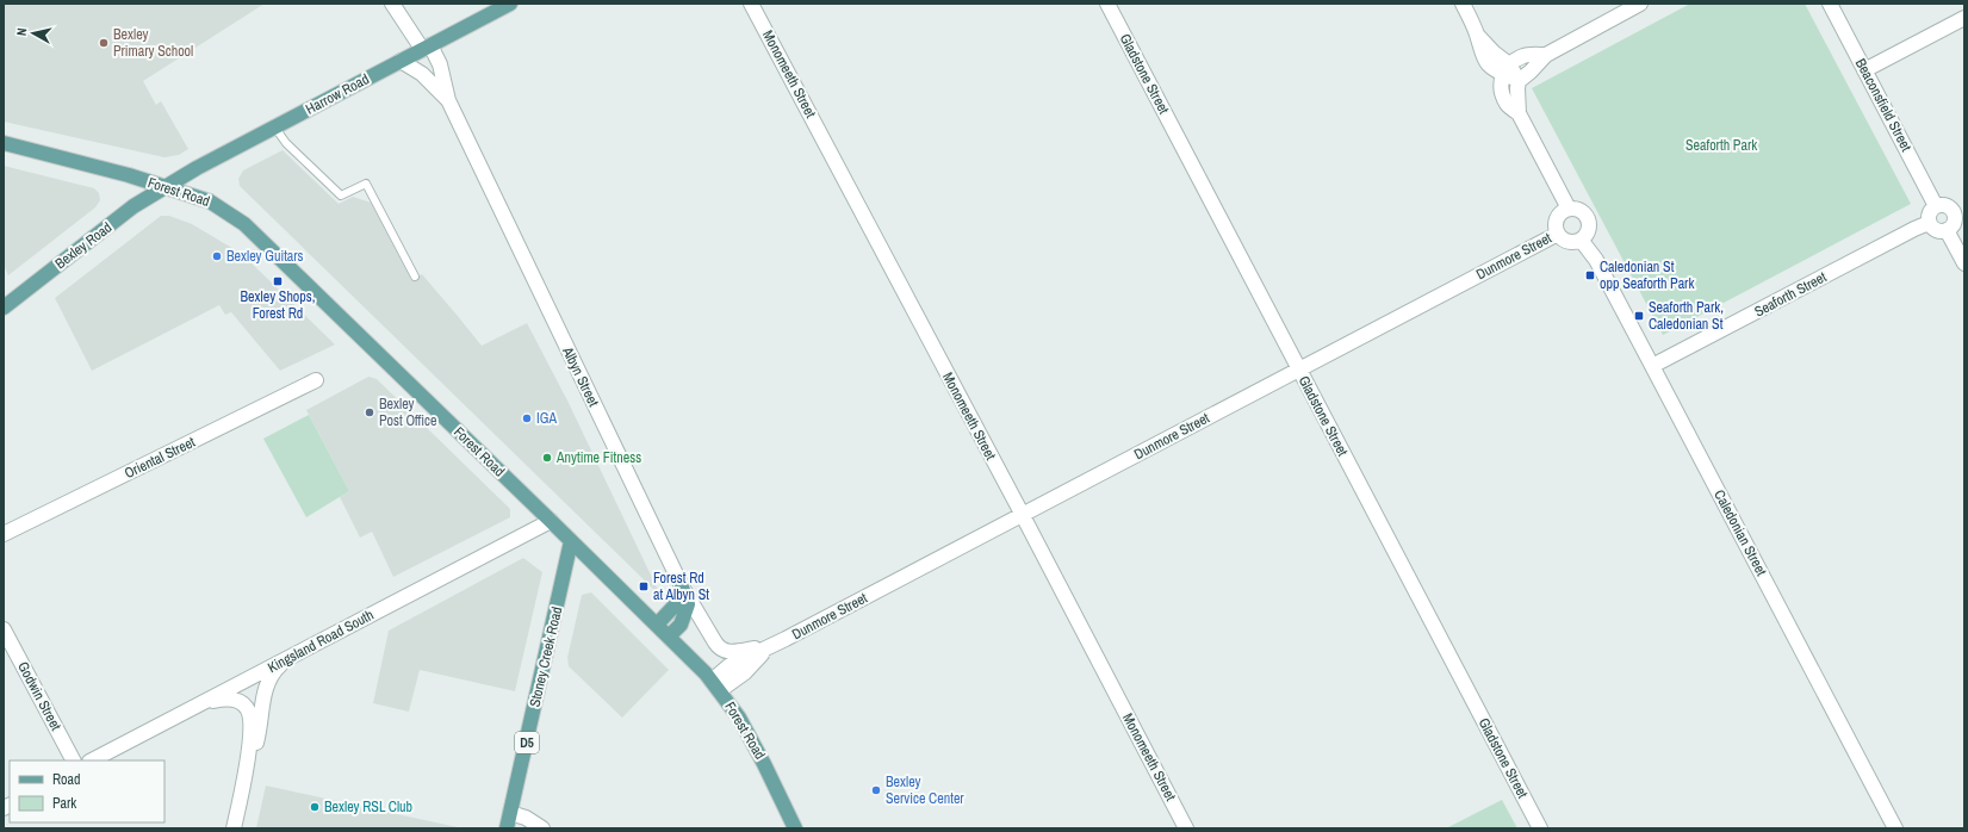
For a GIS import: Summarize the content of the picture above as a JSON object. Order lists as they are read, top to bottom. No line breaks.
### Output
{"streets":{"main road":["Harrow Road","Forest Road","Bexley Road","Stoney Creek Road","D5"],"street":["Monomeeth Street","Gladstone Street","Beaconsfield Street","Dunmore Street","Seaforth Street","Albyn Street","Oriental Street","Caledonian Street","Kingsland Road South","Godwin Street"]},"crossings":[["Monomeeth Street","Dunmore Street"],["Gladstone Street","Dunmore Street"],["Harrow Road","Forest Road"],["Harrow Road","Bexley Road"],["Harrow Road","Albyn Street"],["Beaconsfield Street","Seaforth Street"],["Forest Road","Bexley Road"],["Forest Road","Dunmore Street"],["Forest Road","Kingsland Road South"],["Forest Road","Stoney Creek Road"],["Dunmore Street","Albyn Street"],["Dunmore Street","Caledonian Street"],["Seaforth Street","Caledonian Street"]],"parks":["Seaforth Park"],"places":{"other":["Bexley Primary School","Bexley Guitars","Bexley Post Office","IGA","Anytime Fitness","Bexley Service Center","Bexley RSL Club"],"transit":["Caledonian St opp Seaforth Park","Bexley Shops, Forest Rd","Seaforth Park, Caledonian St","Forest Rd at Albyn St"]},"legend":["Road","Park"],"north":"left"}
